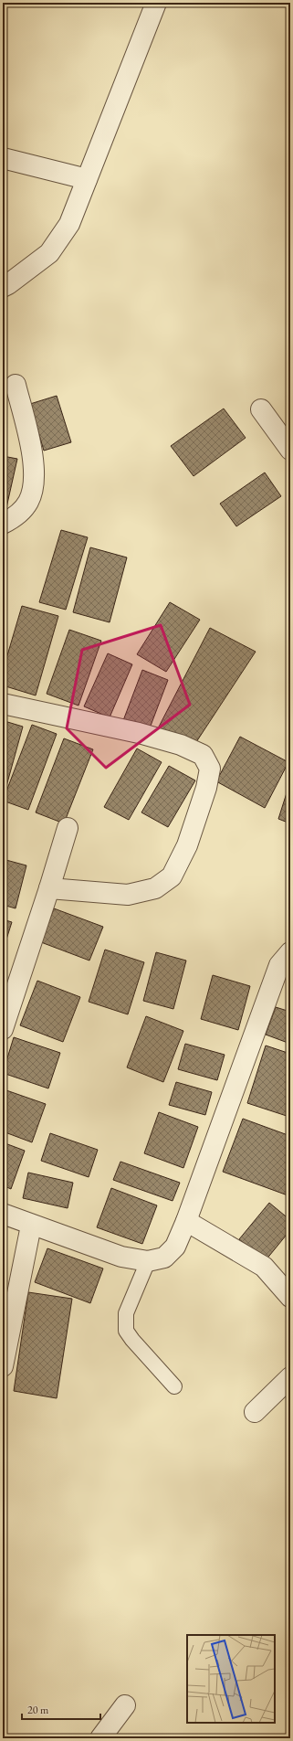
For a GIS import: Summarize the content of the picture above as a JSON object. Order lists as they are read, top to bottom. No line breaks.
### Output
{"scale_bar":"20 m"}
